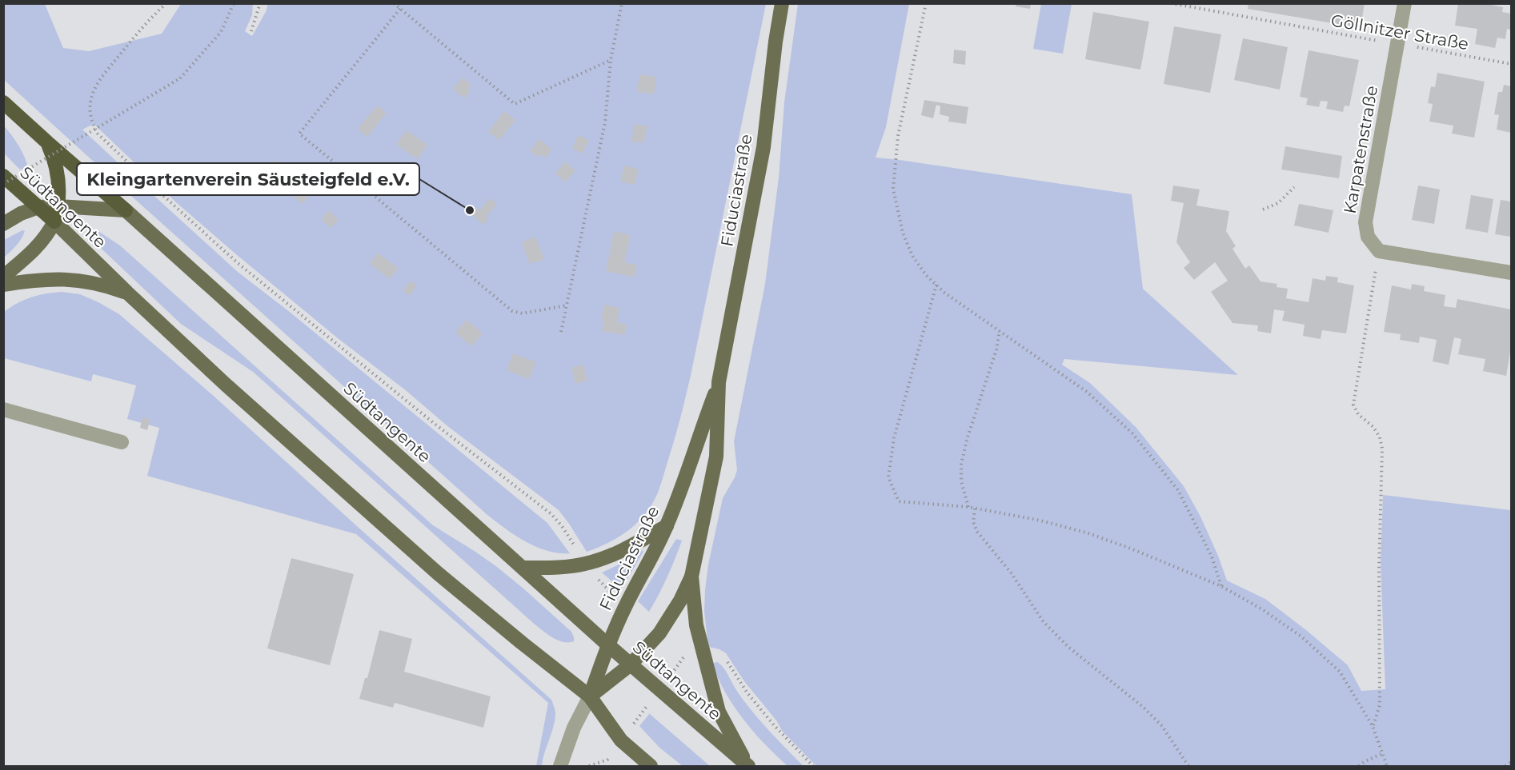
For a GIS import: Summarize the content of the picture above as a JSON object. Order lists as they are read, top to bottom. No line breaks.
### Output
{"streets":{"highway":["Südtangente"],"main road":["Fiduciastraße"],"street":["Karpatenstraße"],"path":["Göllnitzer Straße"]},"crossings":[["Göllnitzer Straße","Karpatenstraße"],["Fiduciastraße","Südtangente"]],"places":["Kleingartenverein Säusteigfeld e.V."]}
